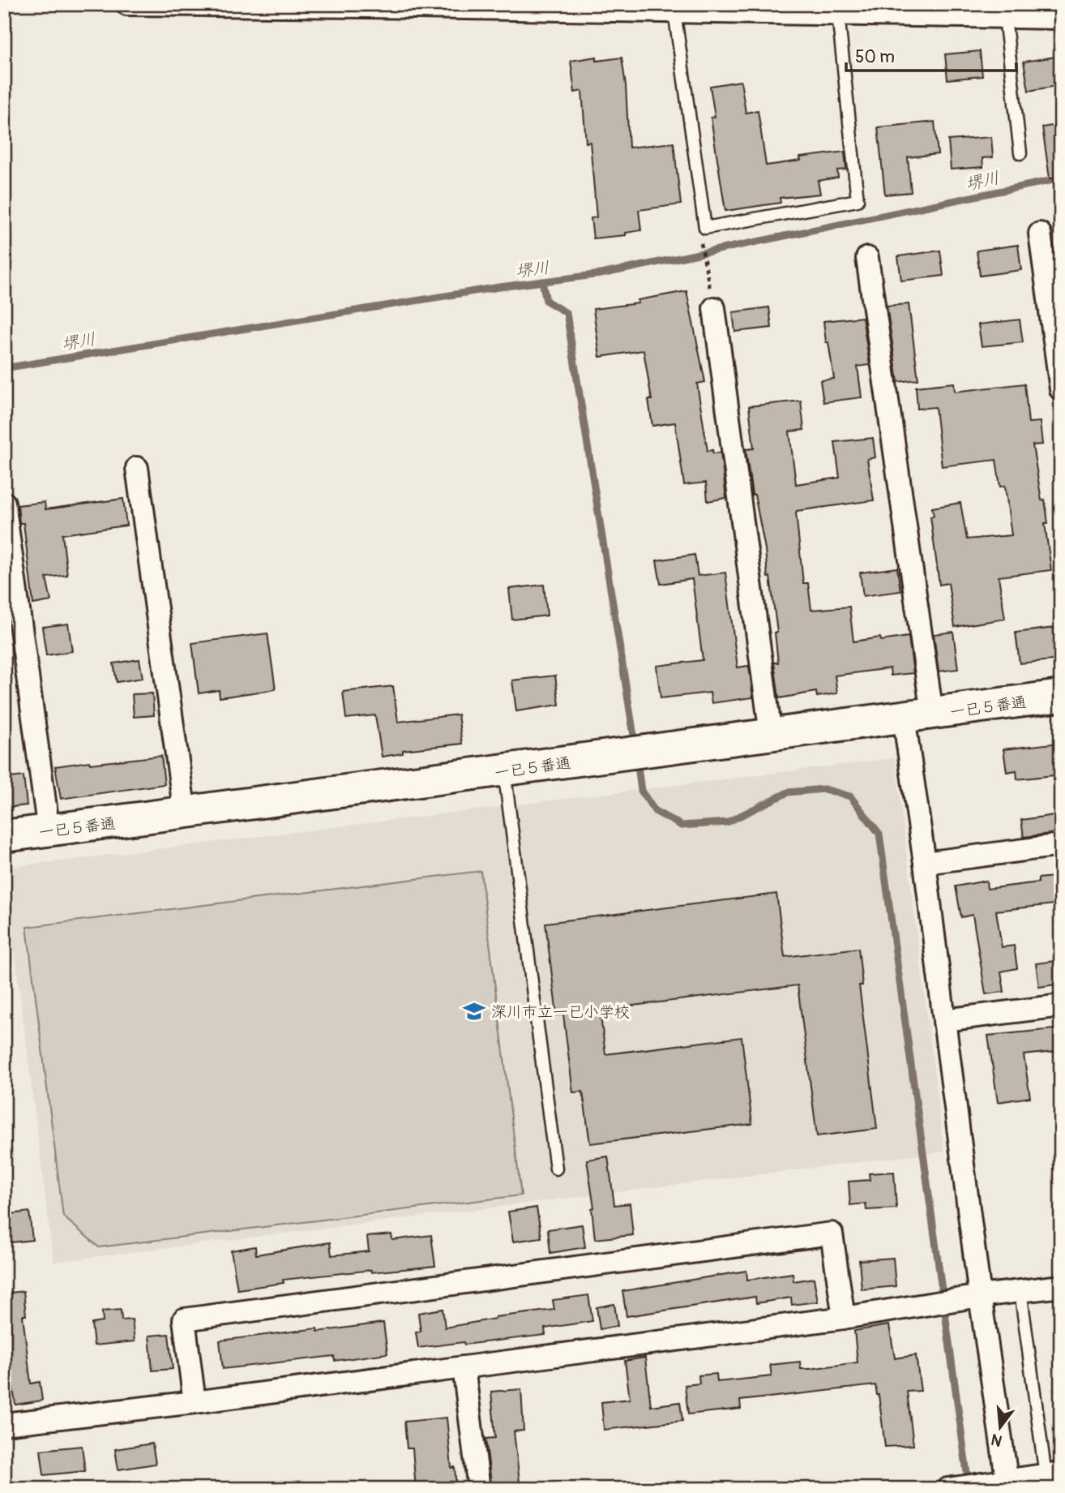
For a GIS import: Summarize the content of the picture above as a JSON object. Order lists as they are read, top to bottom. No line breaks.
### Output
{"streets":{"street":["一已５番通"]},"water":["堺川"],"places":{"school or university":["深川市立一已小学校"]},"scale_bar":"50 m","north":"bottom"}
